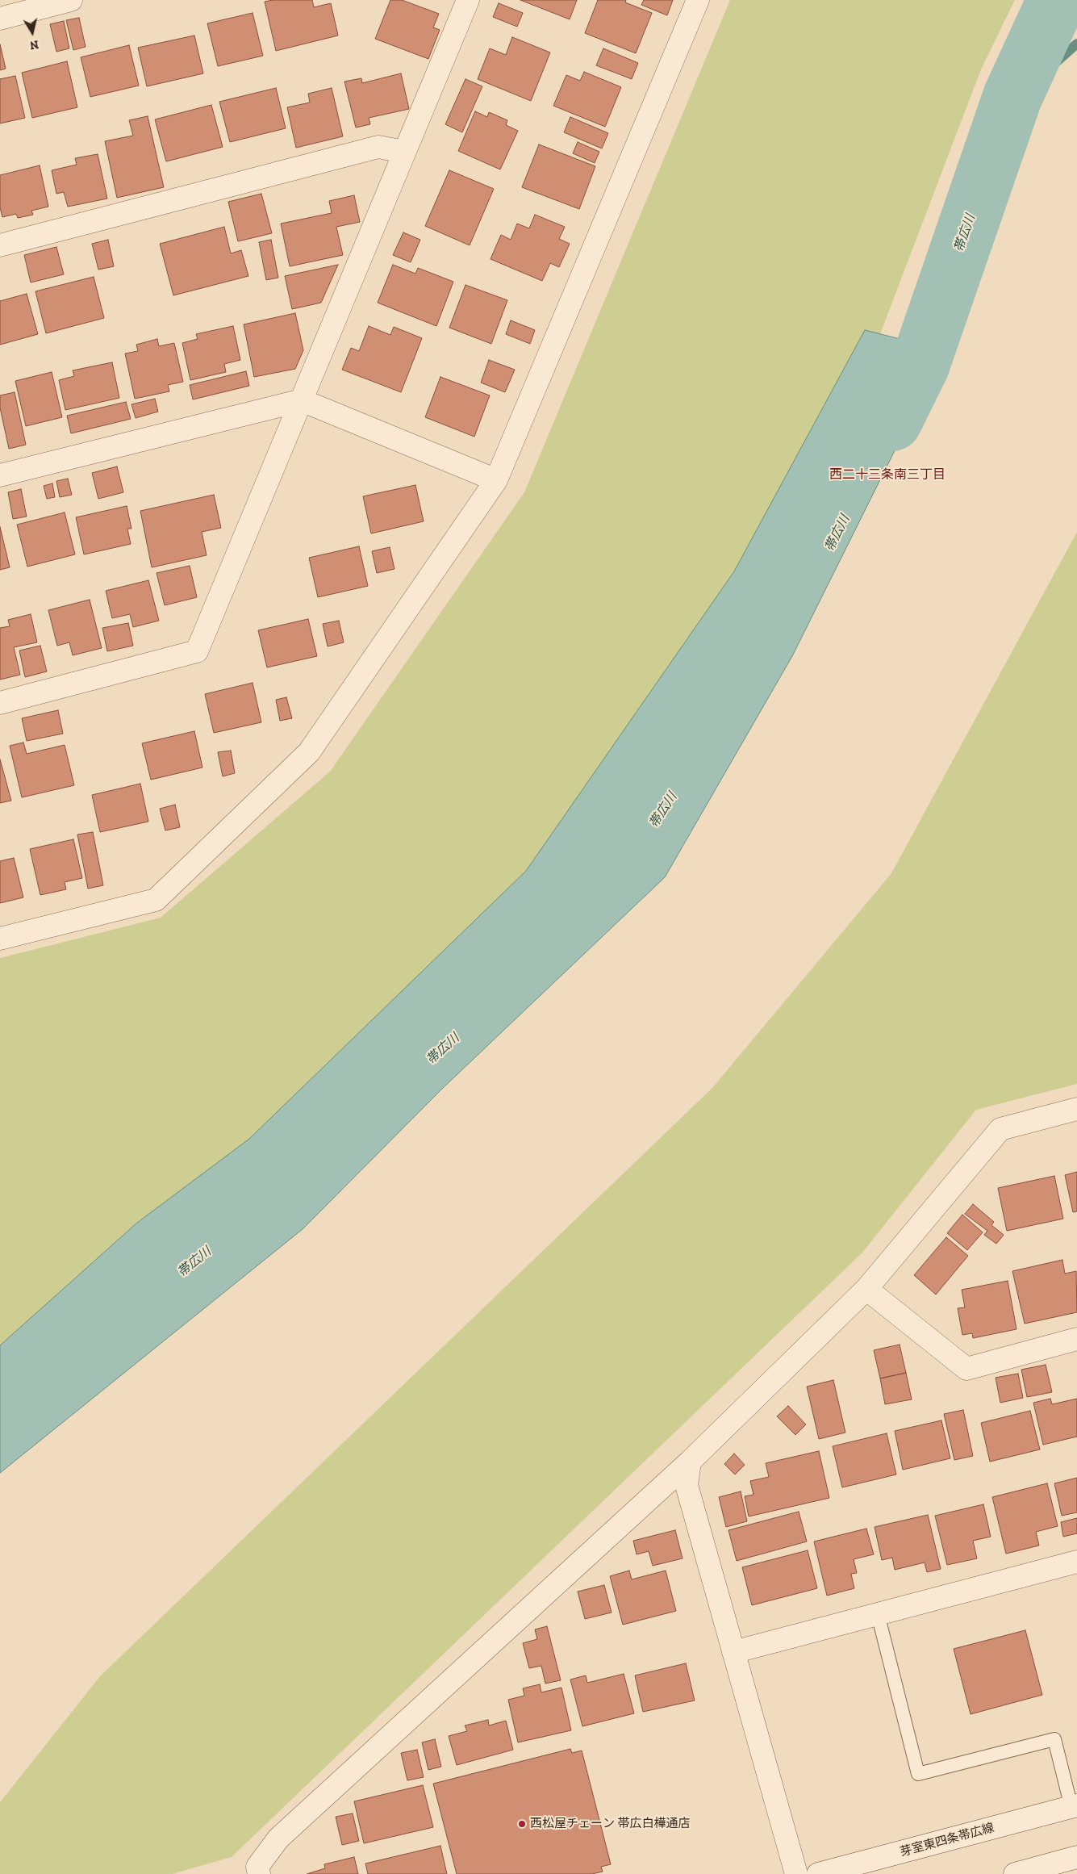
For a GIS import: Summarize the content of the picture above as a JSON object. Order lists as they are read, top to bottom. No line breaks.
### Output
{"streets":{"street":["芽室東四条帯広線"]},"districts":["西二十三条南三丁目"],"water":["帯広川"],"places":["西松屋チェーン 帯広白樺通店"],"north":"bottom"}
